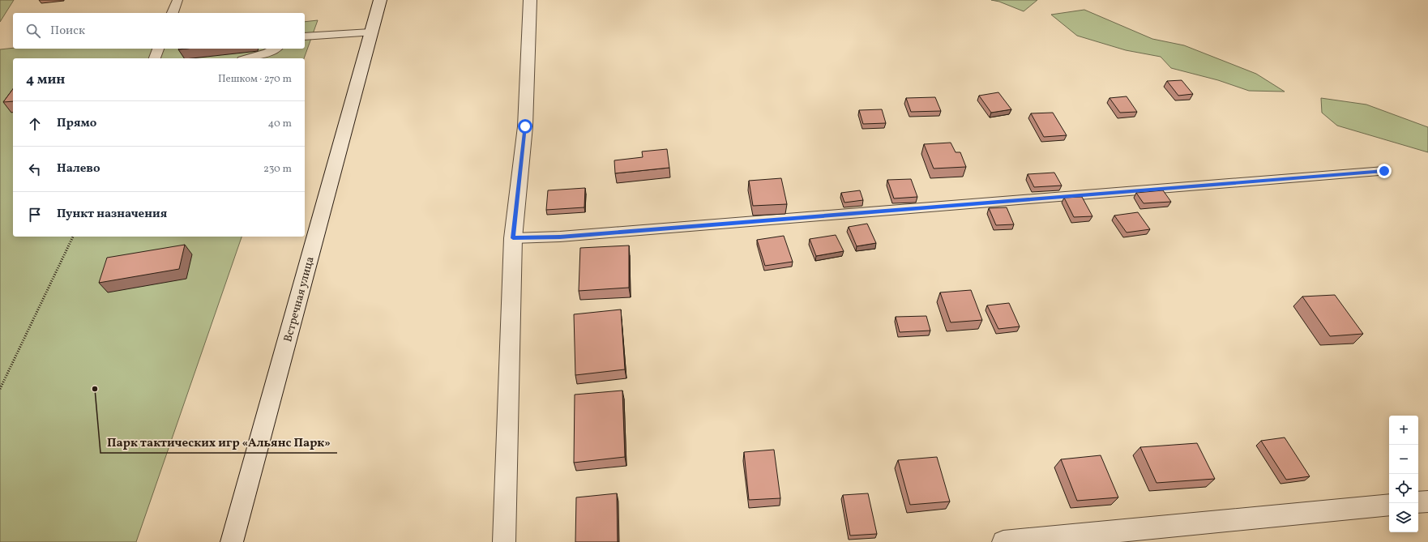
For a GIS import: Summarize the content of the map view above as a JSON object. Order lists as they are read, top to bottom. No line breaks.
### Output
{"streets":{"street":["Встречная улица"]},"places":["Парк тактических игр «Альянс Парк»"],"page":{"search":"Поиск","heading":["4 мин","Пешком · 270 m"],"list":[["Прямо","40 m"],["Налево","230 m"],"Пункт назначения"],"map_buttons":["+","−"]}}
